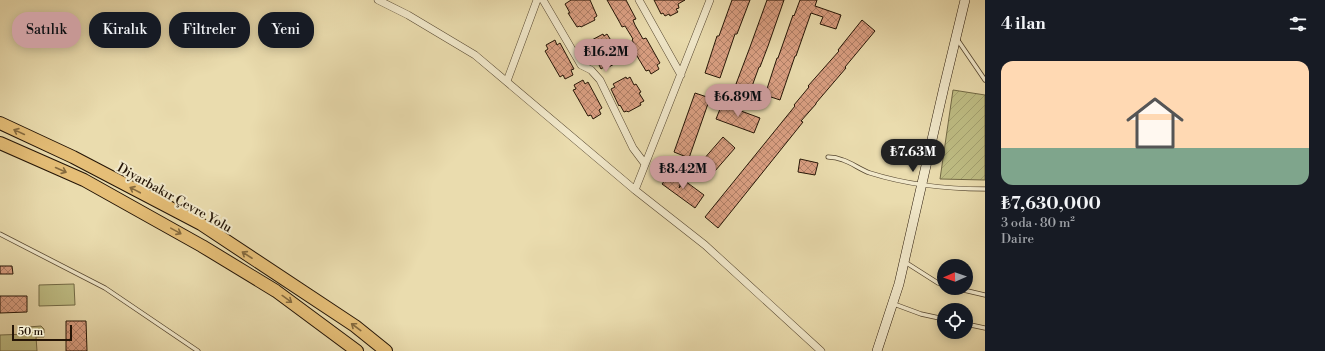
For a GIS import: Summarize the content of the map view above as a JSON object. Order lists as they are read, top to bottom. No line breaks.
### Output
{"streets":{"highway":["Diyarbakır Çevre Yolu"]},"scale_bar":"50 m","north":"left","page":{"heading":"4 ilan","chip":["Satılık","Kiralık","Filtreler","Yeni"],"price":["₺16.2M","₺6.89M","₺7.63M","₺8.42M"],"list":[{"name":"₺7,630,000","note":"3 oda · 80 m² · Daire"}],"scale":"50 m"}}
